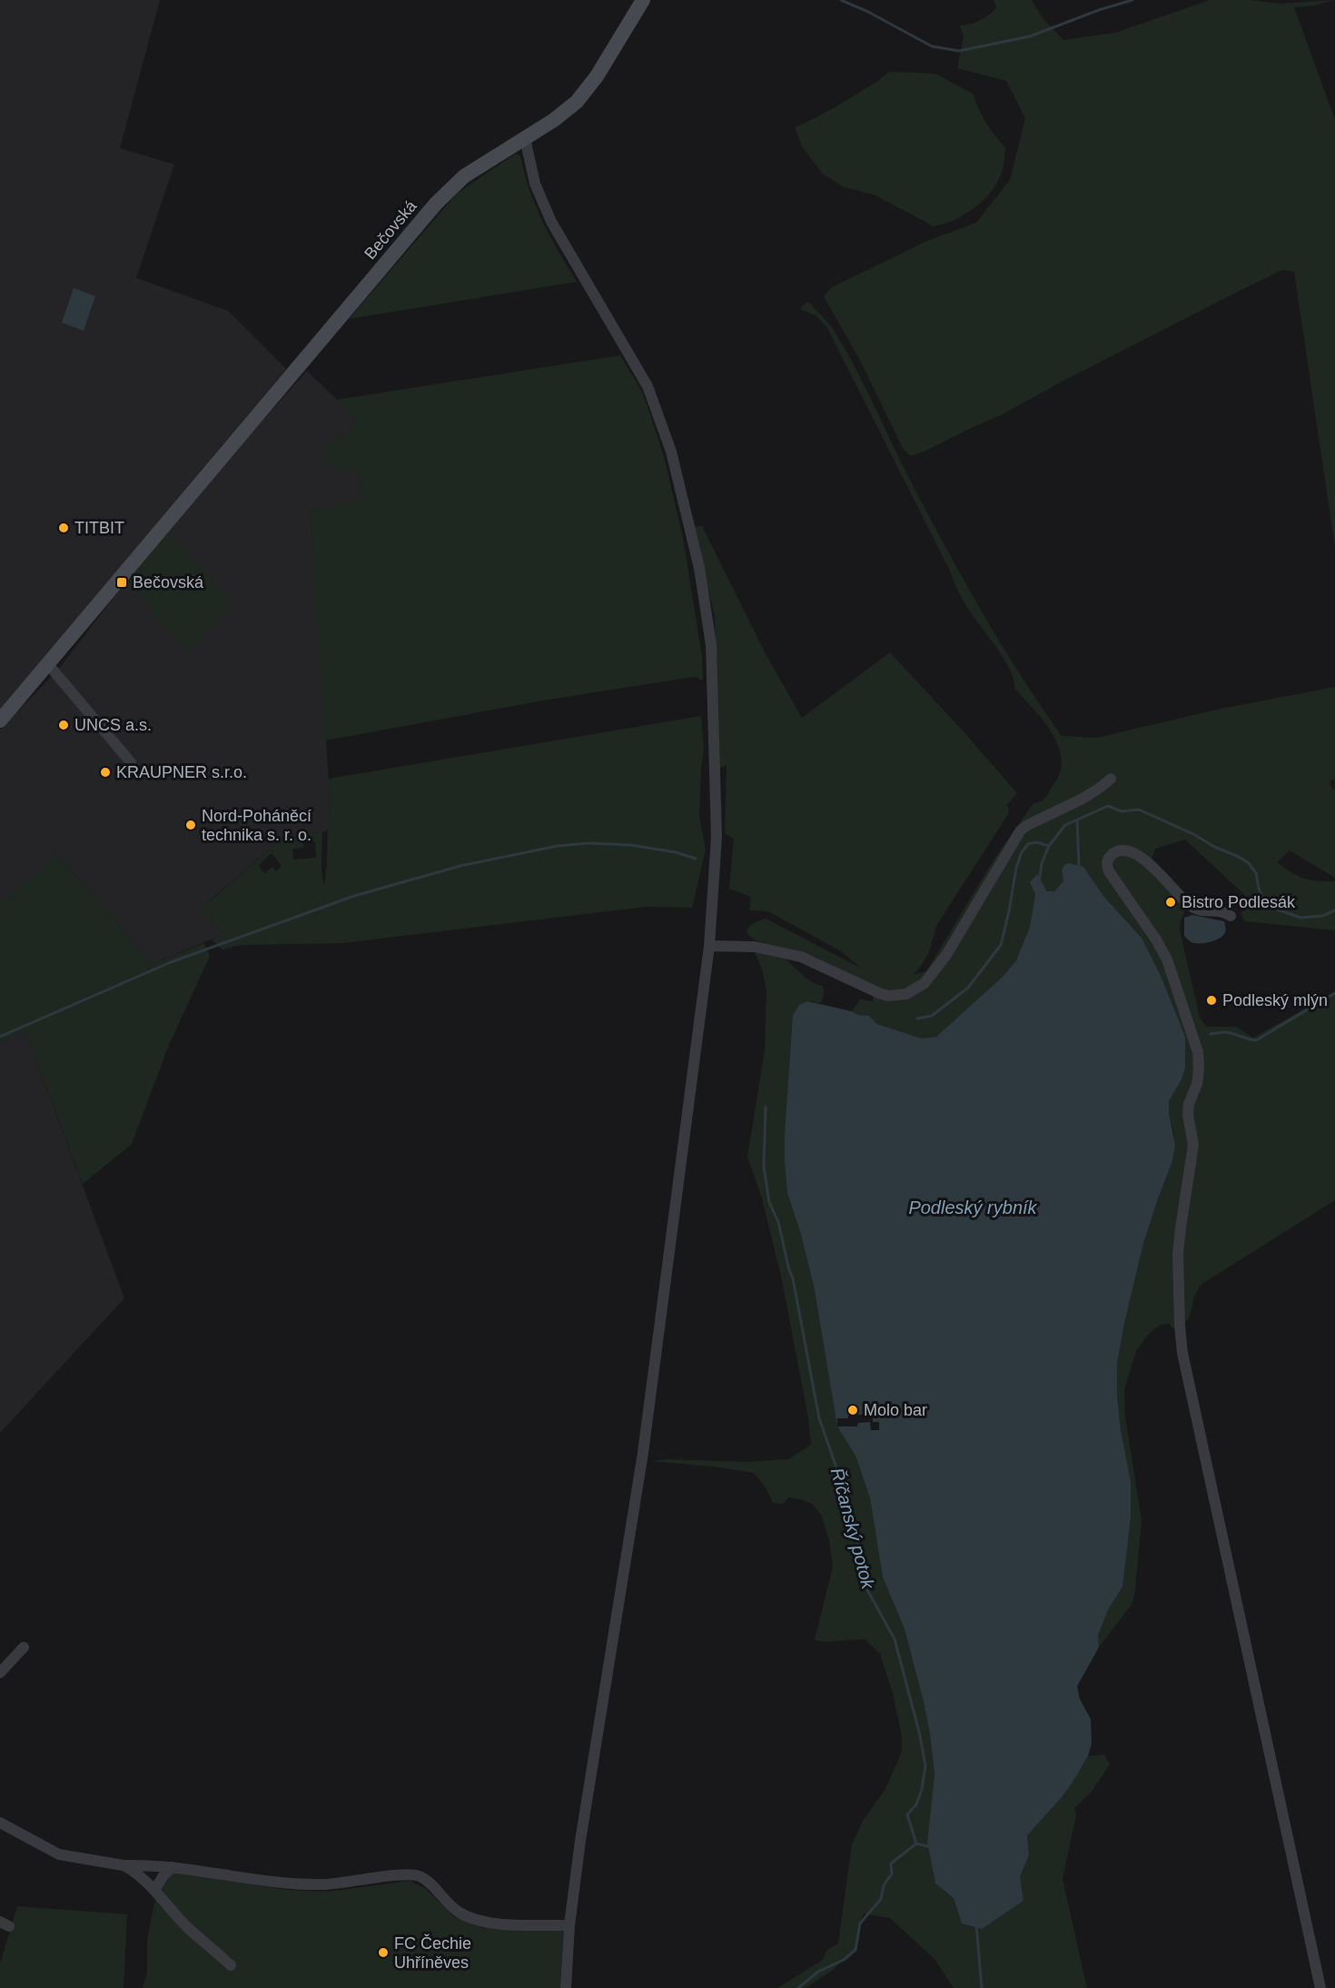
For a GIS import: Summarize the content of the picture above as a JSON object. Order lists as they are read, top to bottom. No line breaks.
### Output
{"streets":{"street":["Bečovská"]},"water":["Podleský rybník","Říčanský potok"],"places":{"other":["TITBIT","UNCS a.s.","KRAUPNER s.r.o.","Nord-Poháněcí technika s. r. o.","Bistro Podlesák","Podleský mlýn","Molo bar","FC Čechie Uhříněves"],"transit":["Bečovská"]}}
